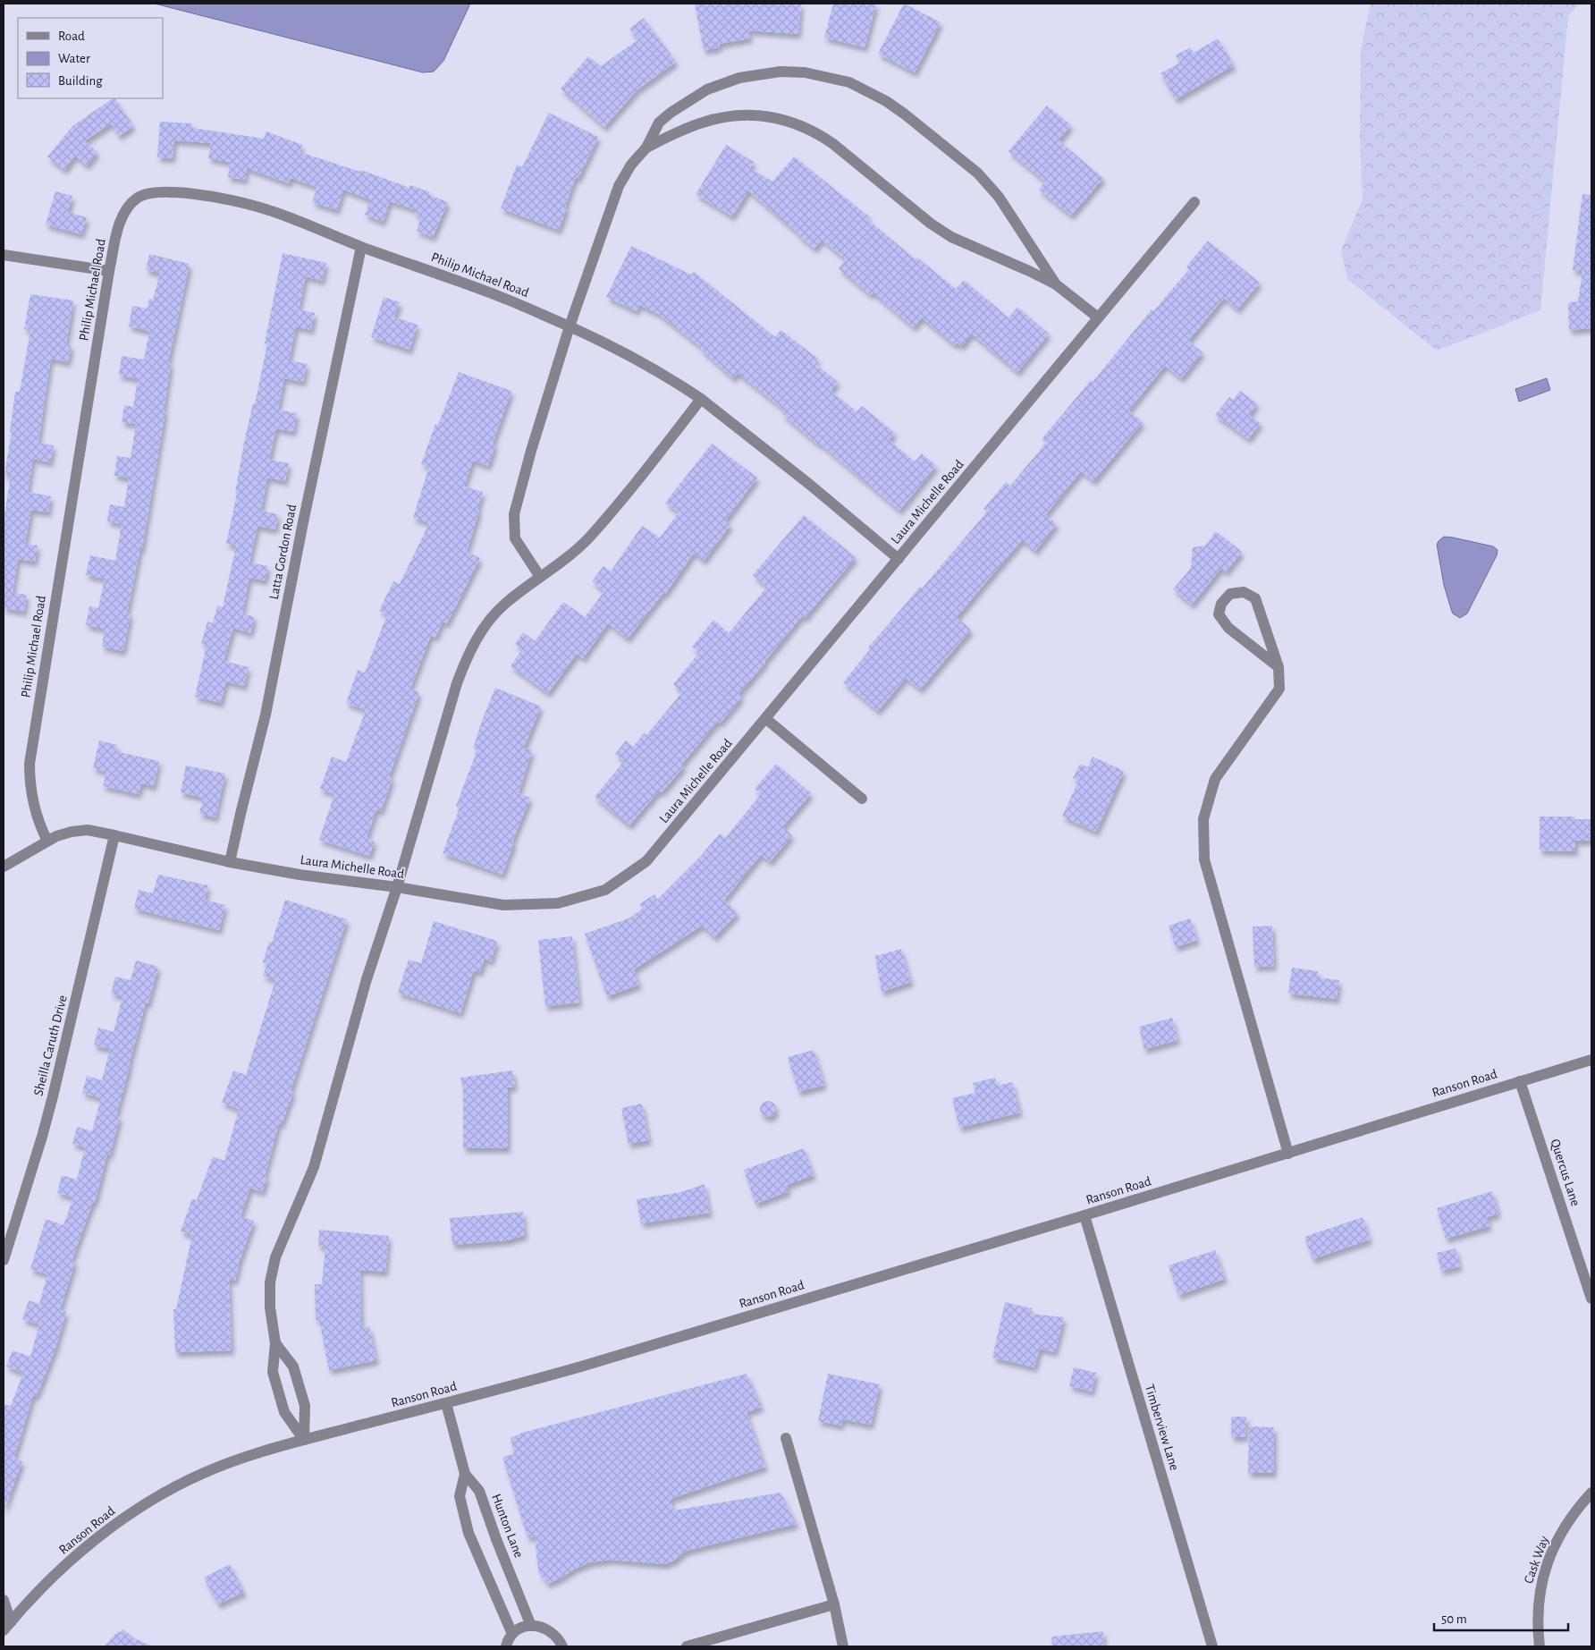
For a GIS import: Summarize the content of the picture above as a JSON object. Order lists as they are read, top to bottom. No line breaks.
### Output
{"streets":{"street":["Philip Michael Road","Laura Michelle Road","Latta Gordon Road","Sheilla Caruth Drive","Ranson Road","Quercus Lane","Timberview Lane","Hunton Lane","Cask Way"]},"crossings":[["Philip Michael Road","Laura Michelle Road"],["Philip Michael Road","Latta Gordon Road"],["Laura Michelle Road","Latta Gordon Road"],["Laura Michelle Road","Sheilla Caruth Drive"],["Ranson Road","Quercus Lane"],["Ranson Road","Timberview Lane"]],"legend":["Road","Water","Building"],"scale_bar":"50 m"}
